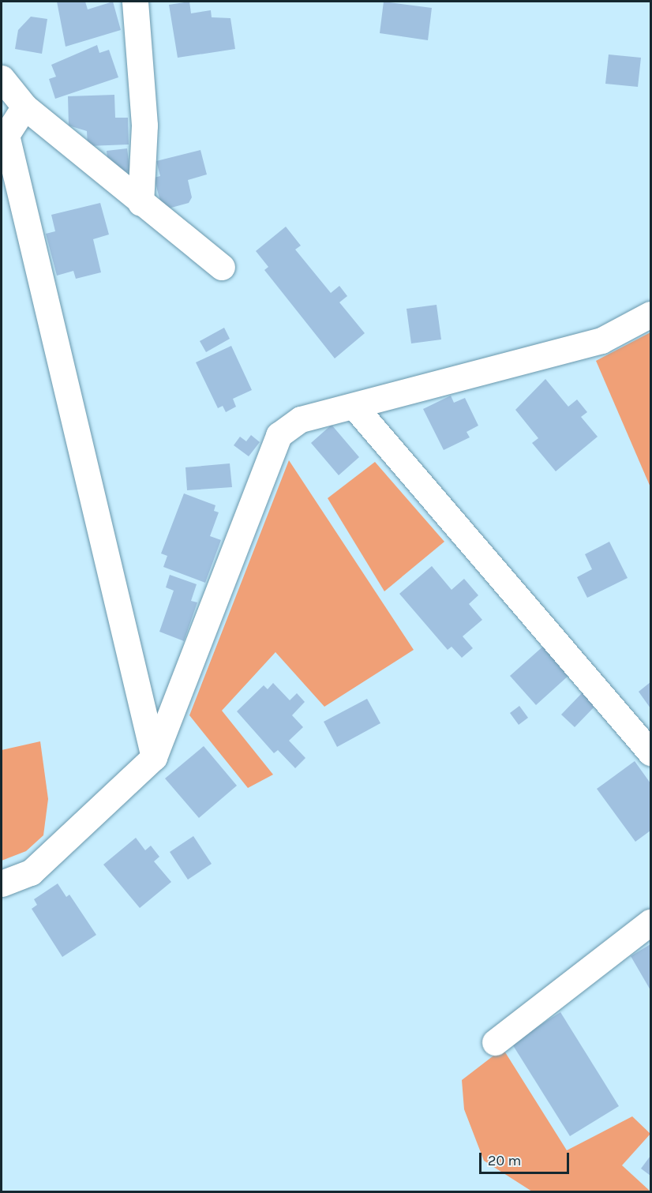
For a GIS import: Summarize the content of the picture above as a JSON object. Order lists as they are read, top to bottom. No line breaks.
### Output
{"scale_bar":"20 m"}
